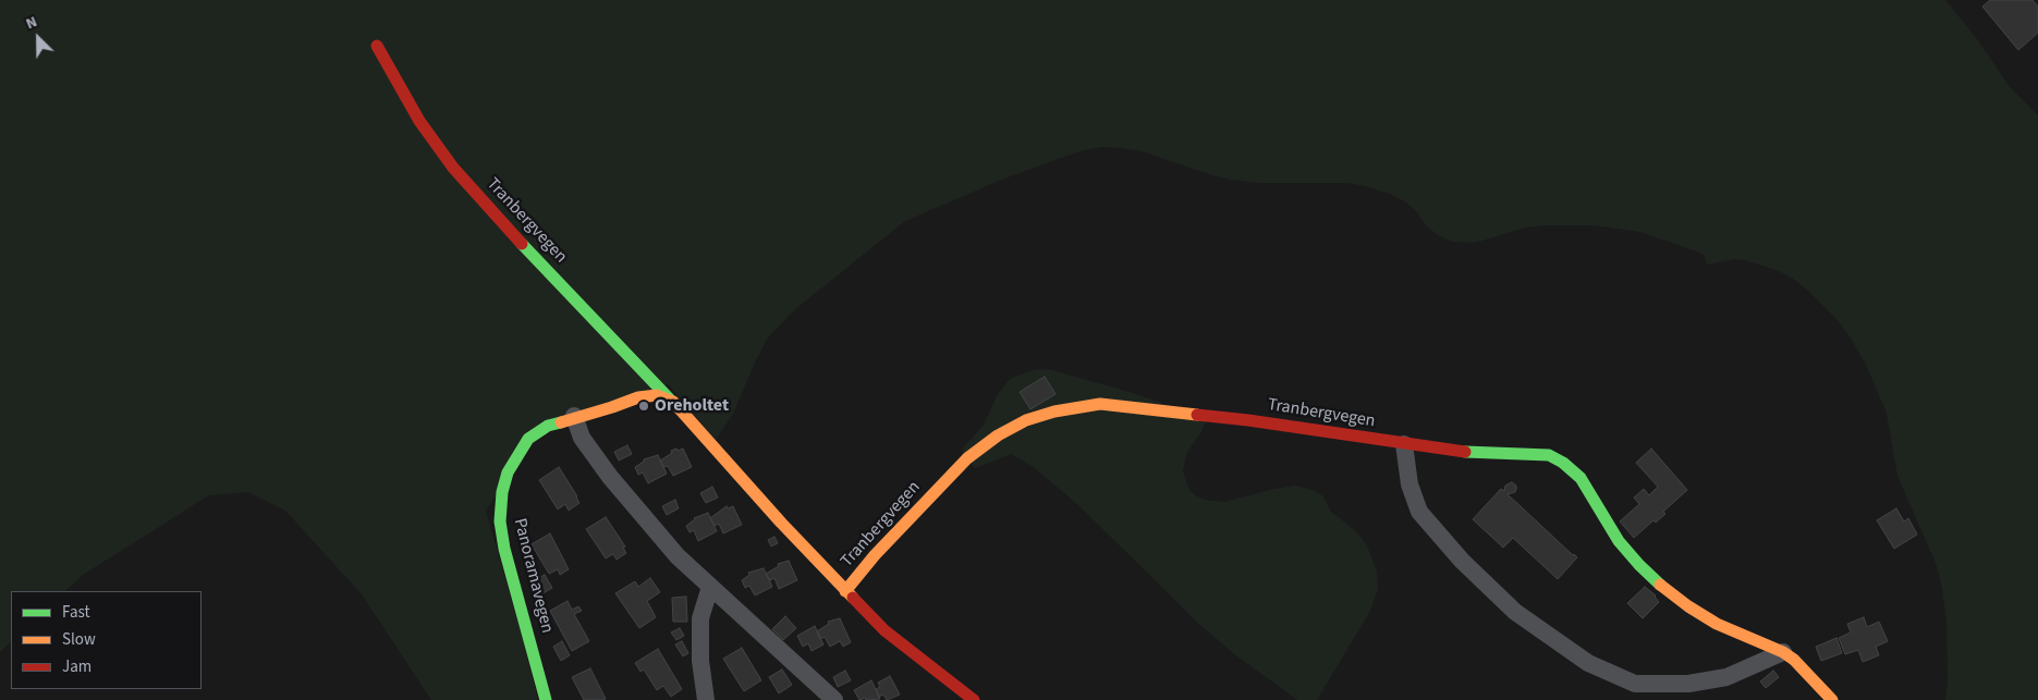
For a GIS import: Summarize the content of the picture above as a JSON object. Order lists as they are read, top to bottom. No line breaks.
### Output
{"streets":{"street":["Tranbergvegen","Panoramavegen"]},"crossings":[["Tranbergvegen","Panoramavegen"]],"places":["Oreholtet"],"legend":["Fast","Slow","Jam"],"north":"top left"}
